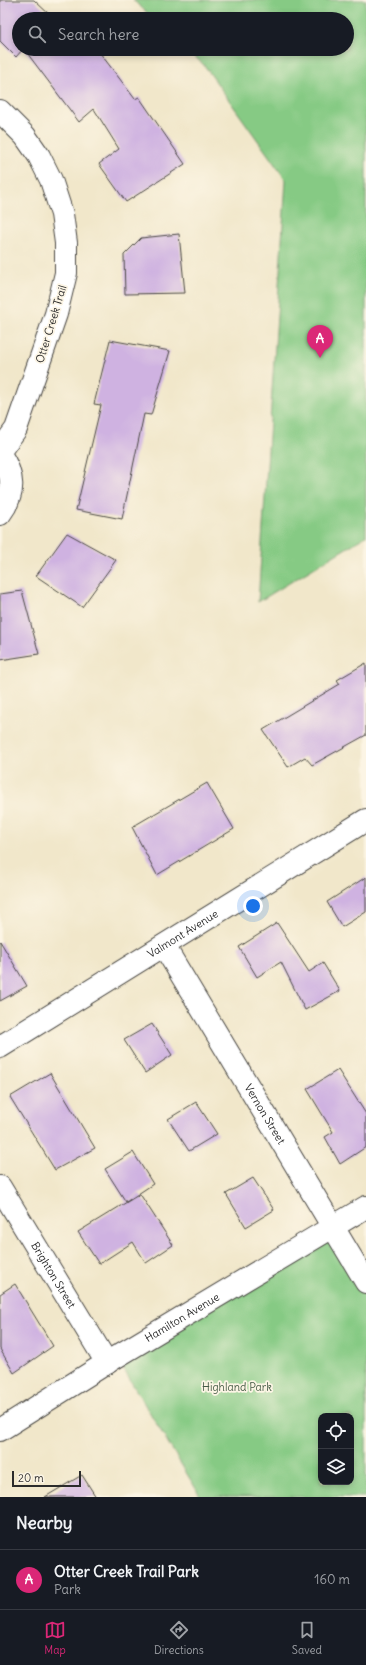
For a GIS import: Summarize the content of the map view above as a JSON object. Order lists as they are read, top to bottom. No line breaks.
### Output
{"streets":{"street":["Otter Creek Trail","Valmont Avenue","Vernon Street","Brighton Street","Hamilton Avenue"]},"crossings":[["Valmont Avenue","Vernon Street"],["Vernon Street","Hamilton Avenue"],["Brighton Street","Hamilton Avenue"]],"parks":["Highland Park"],"scale_bar":"20 m","page":{"search":"Search here","pins":"A","scale":"20 m","heading":"Nearby","list":[{"mark":"A","name":"Otter Creek Trail Park","note":"Park","value":"160 m"}],"nav":["Map","Directions","Saved"]}}
